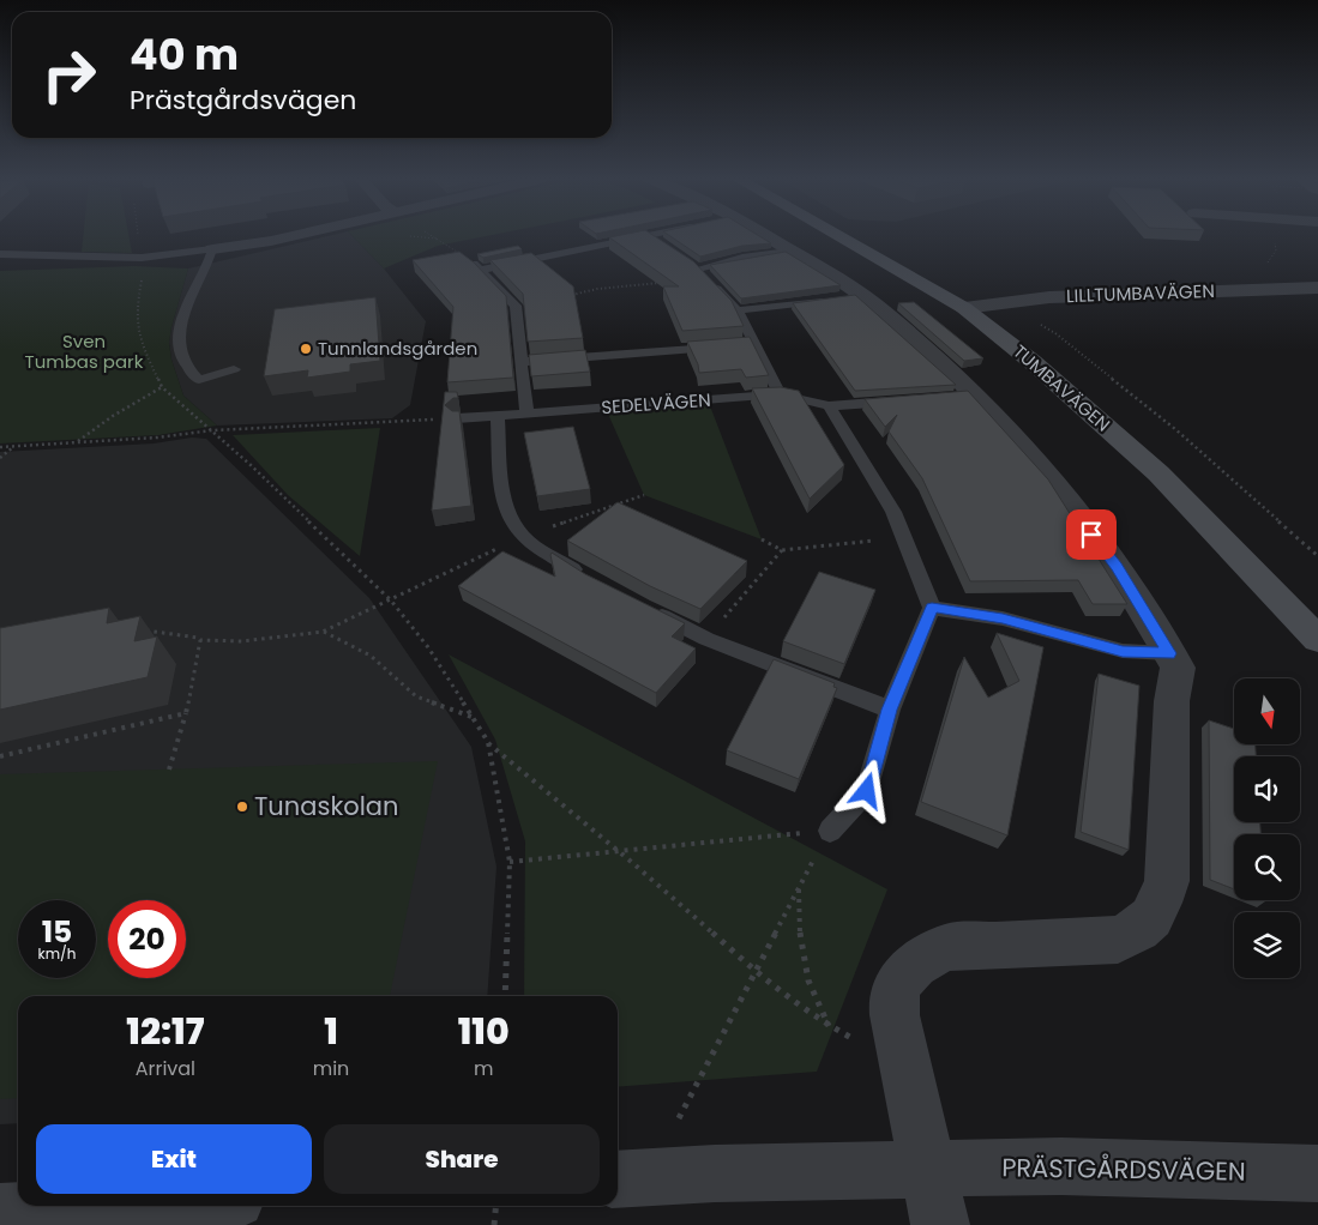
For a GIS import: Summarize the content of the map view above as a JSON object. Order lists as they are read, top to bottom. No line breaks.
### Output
{"streets":{"main road":["TUMBAVÄGEN"],"street":["LILLTUMBAVÄGEN","PRÄSTGÅRDSVÄGEN"],"lane":["SEDELVÄGEN"]},"crossings":[["LILLTUMBAVÄGEN","TUMBAVÄGEN"]],"parks":["Sven Tumbas park"],"places":["Tunnlandsgården","Tunaskolan"],"north":"bottom","page":{"turn":["40 m","Prästgårdsvägen"],"speed":"15 km/h","limit":"20","eta":["12:17","Arrival","1","min","110","m"],"buttons":["Exit","Share"]}}
